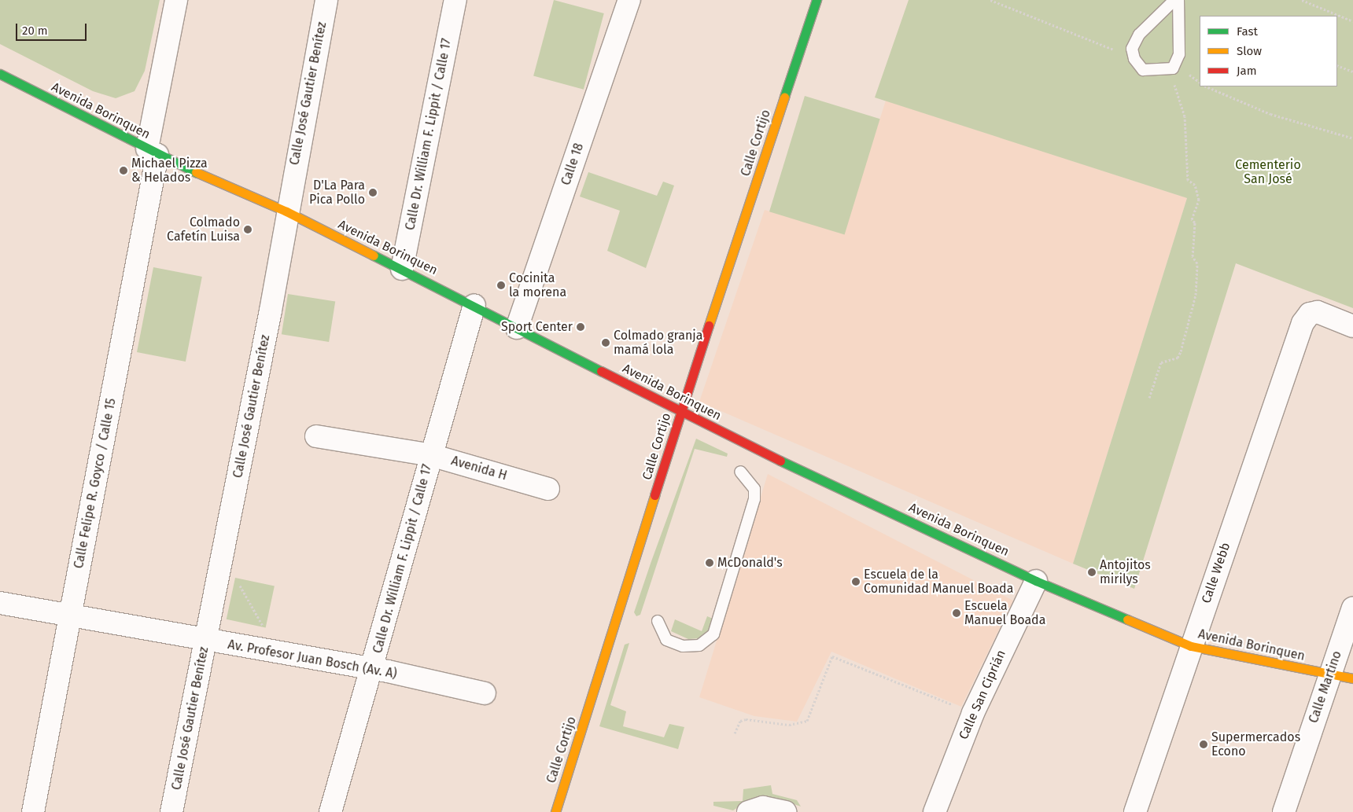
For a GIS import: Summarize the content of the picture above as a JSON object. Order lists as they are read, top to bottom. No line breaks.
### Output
{"streets":{"street":["Calle José Gautier Benítez","Avenida Borinquen","Calle Dr. William F. Lippit / Calle 17","Calle Cortijo","Calle 18","Avenida H","Calle Felipe R. Goyco / Calle 15","Calle Webb","Av. Profesor Juan Bosch (Av. A)","Calle Martino","Calle San Ciprián"]},"crossings":[["Calle José Gautier Benítez","Avenida Borinquen"],["Calle José Gautier Benítez","Av. Profesor Juan Bosch (Av. A)"],["Avenida Borinquen","Calle Dr. William F. Lippit / Calle 17"],["Avenida Borinquen","Calle Cortijo"],["Avenida Borinquen","Calle 18"],["Avenida Borinquen","Calle Felipe R. Goyco / Calle 15"],["Avenida Borinquen","Calle Webb"],["Avenida Borinquen","Calle Martino"],["Avenida Borinquen","Calle San Ciprián"],["Calle Dr. William F. Lippit / Calle 17","Avenida H"],["Calle Dr. William F. Lippit / Calle 17","Av. Profesor Juan Bosch (Av. A)"],["Calle Felipe R. Goyco / Calle 15","Av. Profesor Juan Bosch (Av. A)"]],"parks":["Cementerio San José"],"places":["Michael Pizza & Helados","D'La Para Pica Pollo","Colmado Cafetín Luisa","Cocinita la morena","Sport Center","Colmado granja mamá lola","McDonald's","Antojitos mirilys","Escuela de la Comunidad Manuel Boada","Escuela Manuel Boada","Supermercados Econo"],"legend":["Fast","Slow","Jam"],"scale_bar":"20 m"}
